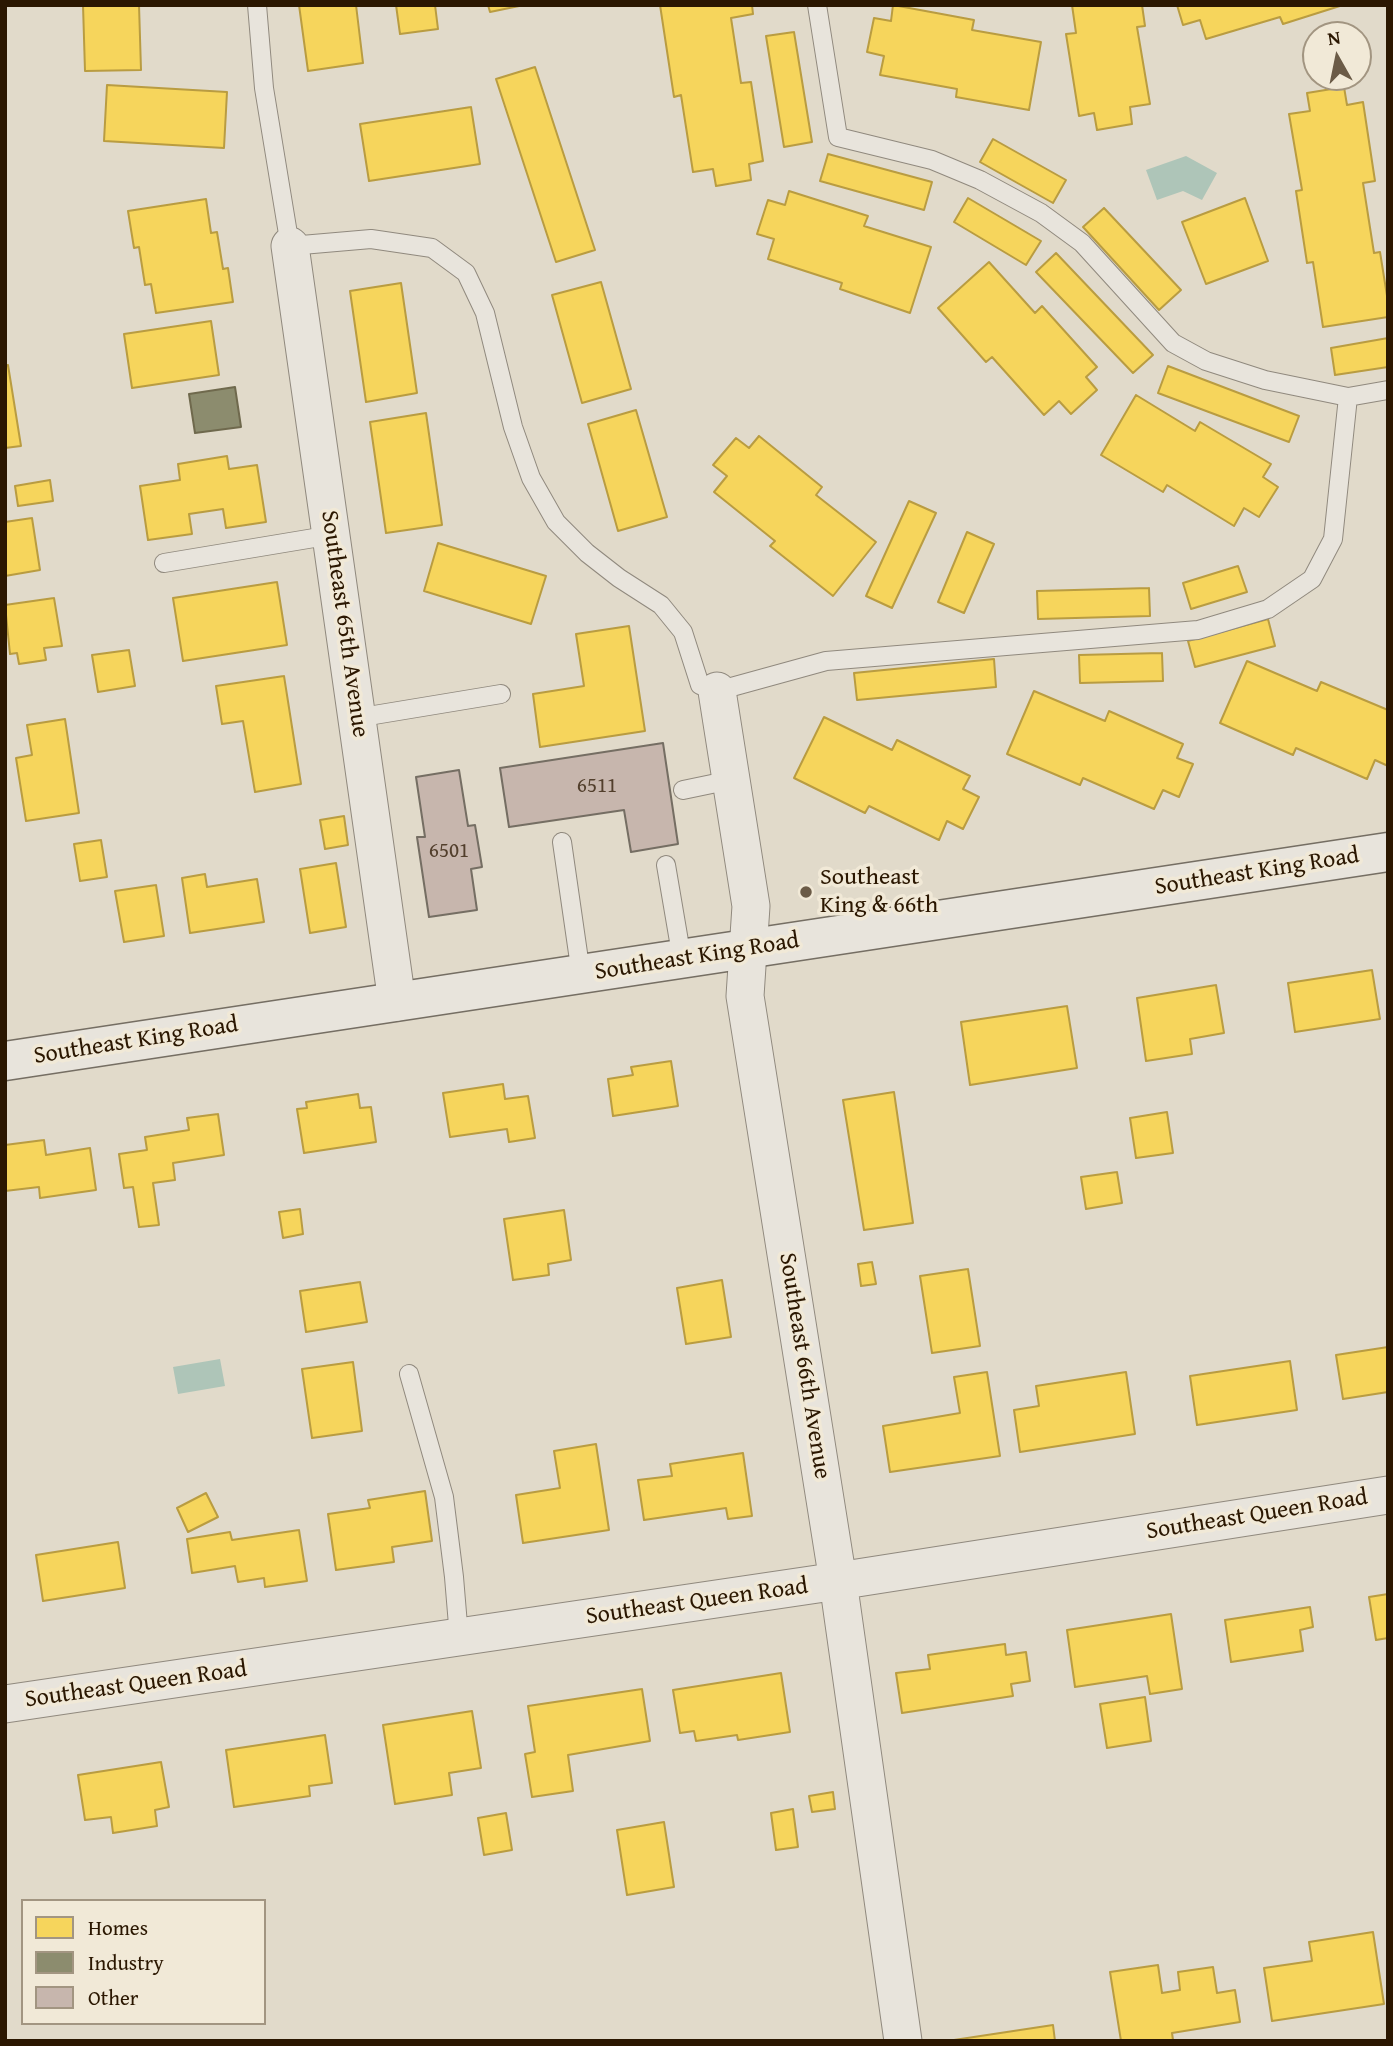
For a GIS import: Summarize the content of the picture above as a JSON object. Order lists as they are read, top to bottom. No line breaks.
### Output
{"streets":{"main road":["Southeast King Road"],"street":["Southeast 65th Avenue","Southeast 66th Avenue","Southeast Queen Road"]},"crossings":[["Southeast 65th Avenue","Southeast King Road"],["Southeast King Road","Southeast 66th Avenue"],["Southeast 66th Avenue","Southeast Queen Road"]],"places":["Southeast King & 66th"],"house_numbers":["6511","6501"],"legend":["Homes","Industry","Other"],"north":"top"}
